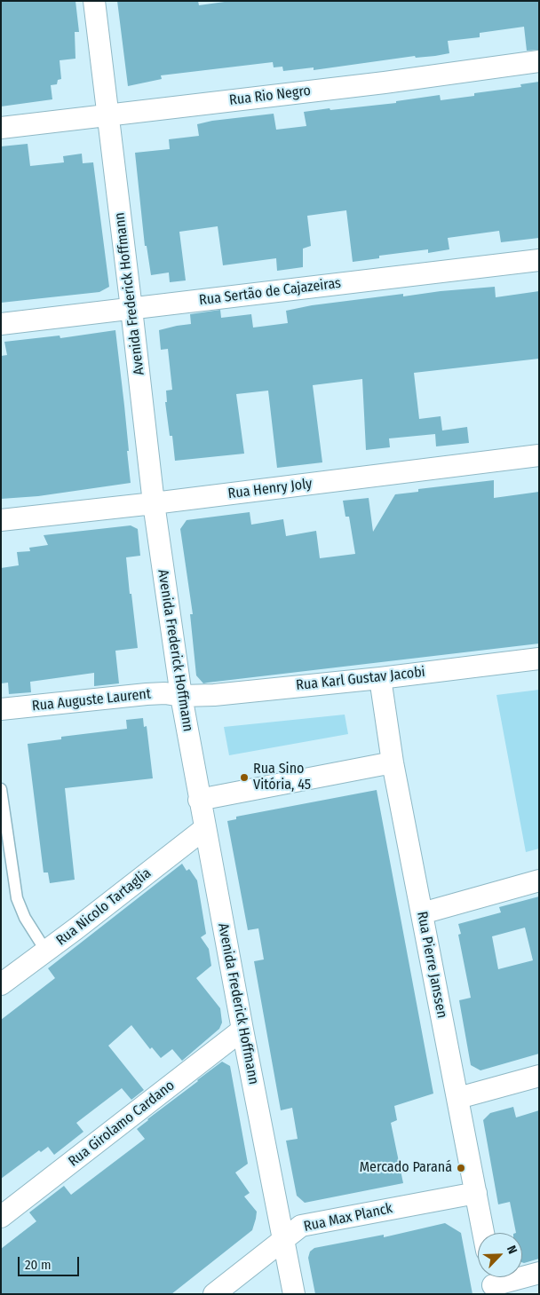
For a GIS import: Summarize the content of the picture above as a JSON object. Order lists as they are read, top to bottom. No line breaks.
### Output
{"streets":{"street":["Rua Rio Negro","Rua Sertão de Cajazeiras","Avenida Frederick Hoffmann","Rua Henry Joly","Rua Karl Gustav Jacobi","Rua Auguste Laurent","Rua Nicolo Tartaglia","Rua Pierre Janssen","Rua Girolamo Cardano","Rua Max Planck"]},"crossings":[["Rua Rio Negro","Avenida Frederick Hoffmann"],["Rua Sertão de Cajazeiras","Avenida Frederick Hoffmann"],["Avenida Frederick Hoffmann","Rua Henry Joly"],["Avenida Frederick Hoffmann","Rua Karl Gustav Jacobi"],["Avenida Frederick Hoffmann","Rua Auguste Laurent"],["Avenida Frederick Hoffmann","Rua Nicolo Tartaglia"],["Avenida Frederick Hoffmann","Rua Girolamo Cardano"],["Avenida Frederick Hoffmann","Rua Max Planck"],["Rua Karl Gustav Jacobi","Rua Auguste Laurent"],["Rua Karl Gustav Jacobi","Rua Pierre Janssen"],["Rua Pierre Janssen","Rua Max Planck"]],"places":["Rua Sino Vitória, 45","Mercado Paraná"],"scale_bar":"20 m","north":"top right"}
